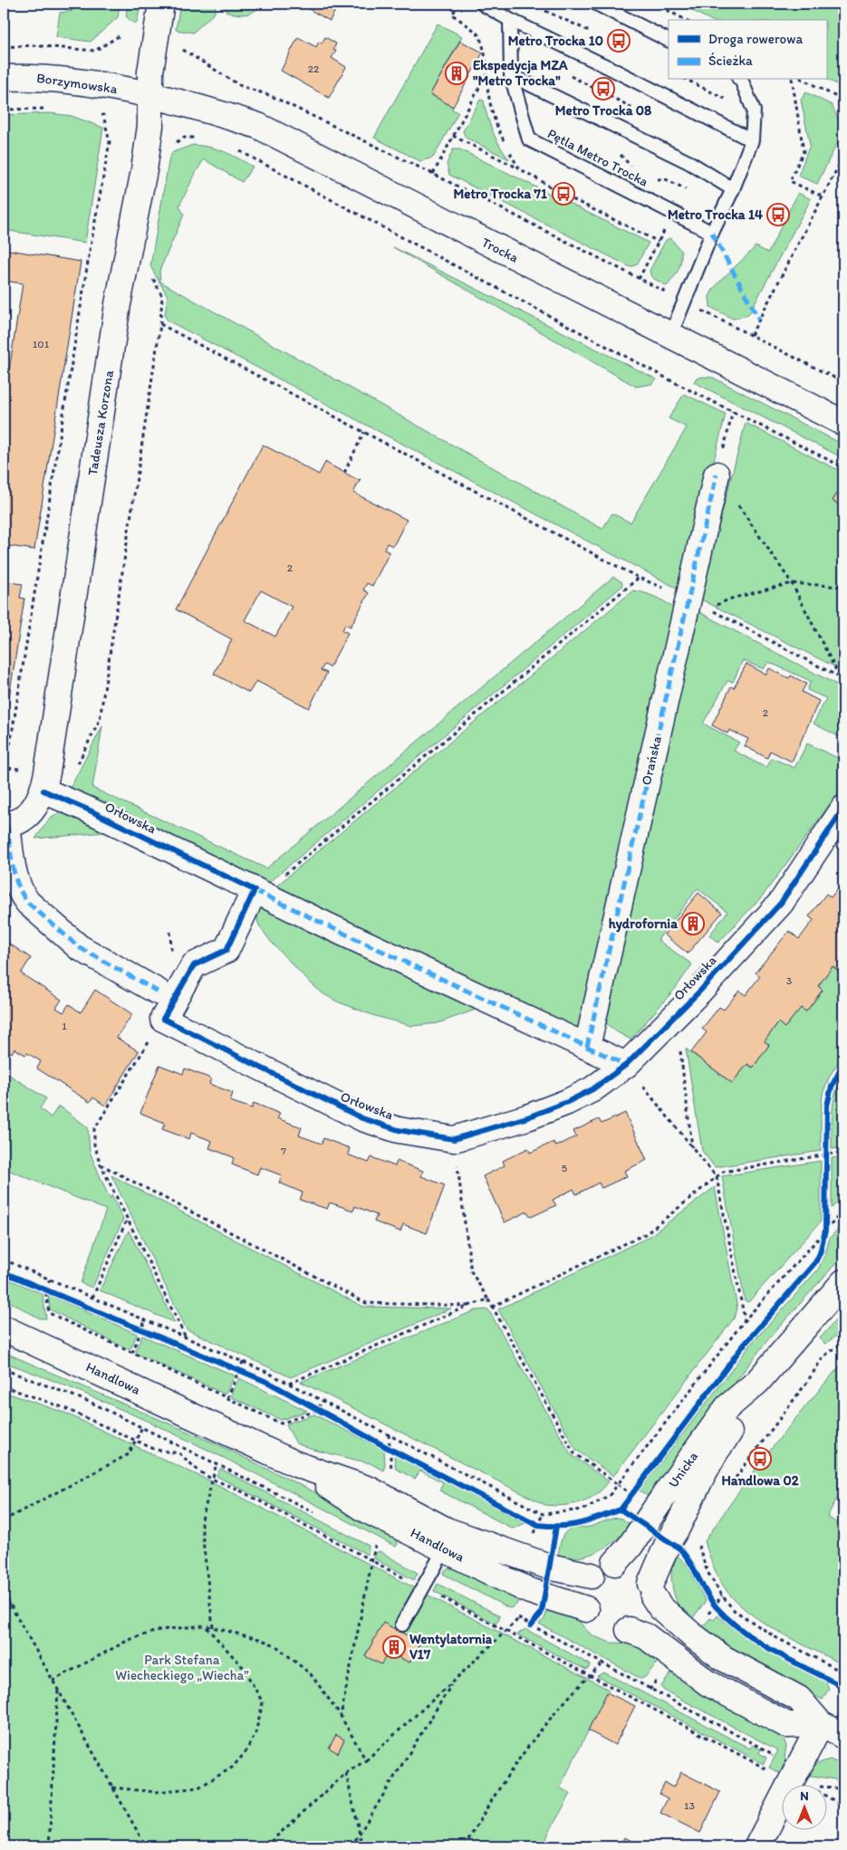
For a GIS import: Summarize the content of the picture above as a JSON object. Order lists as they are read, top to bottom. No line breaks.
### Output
{"streets":{"street":["Borzymowska","Trocka","Tadeusza Korzona","Orańska","Orłowska","Handlowa","Unicka"],"lane":["Pętla Metro Trocka"]},"crossings":[["Borzymowska","Trocka"],["Borzymowska","Tadeusza Korzona"],["Trocka","Tadeusza Korzona"],["Tadeusza Korzona","Orłowska"],["Orańska","Orłowska"],["Handlowa","Unicka"]],"parks":["Park Stefana Wiecheckiego „Wiecha”"],"places":{"bus stop":["Metro Trocka 10","Metro Trocka 08","Metro Trocka 71","Metro Trocka 14","Handlowa 02"],"building":["Ekspedycja MZA \"Metro Trocka\"","hydrofornia","Wentylatornia V17"]},"house_numbers":["22","101","2","2","3","1","7","5","13"],"legend":["Droga rowerowa","Ścieżka"],"north":"top"}
